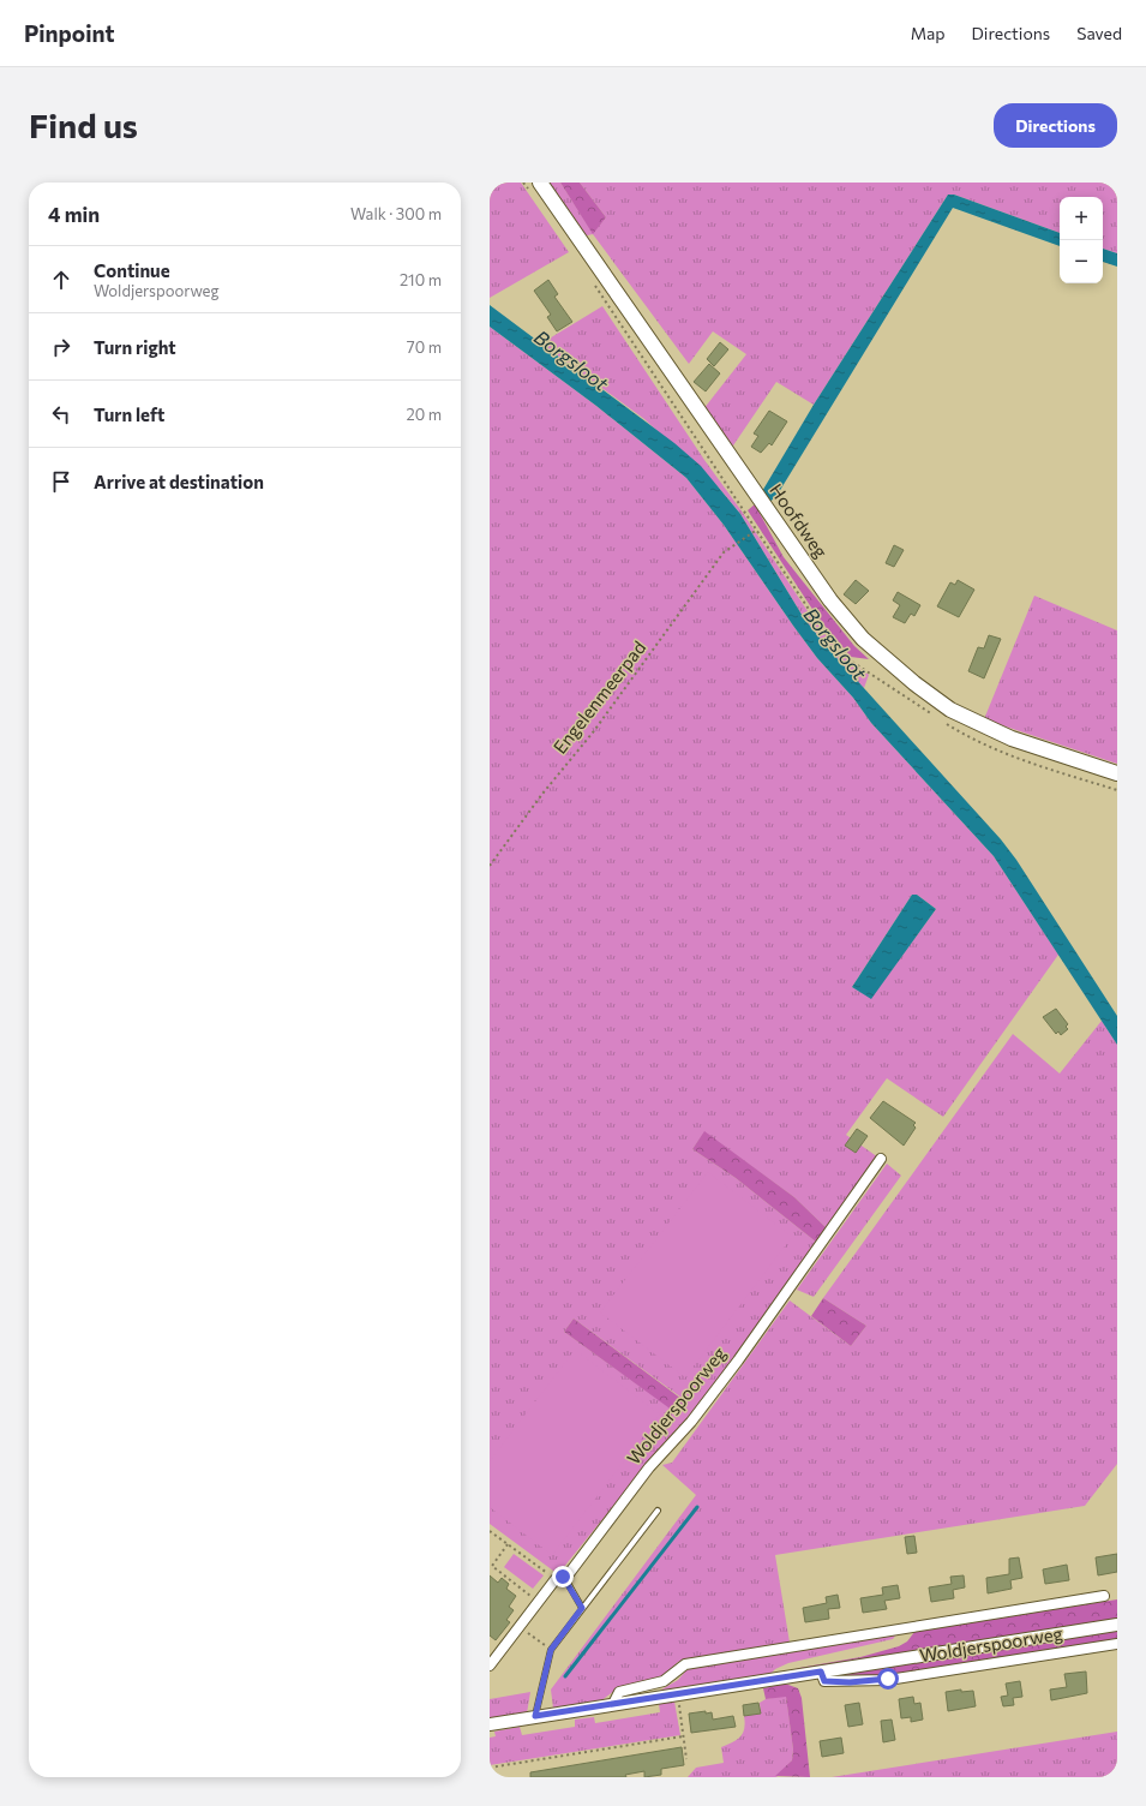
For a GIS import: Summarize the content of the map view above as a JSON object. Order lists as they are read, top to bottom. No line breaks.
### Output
{"streets":{"main road":["Hoofdweg"],"street":["Woldjerspoorweg"],"path":["Engelenmeerpad"]},"water":["Borgsloot"],"page":{"header":"Pinpoint","nav":["Map","Directions","Saved"],"buttons":"Directions","title":"Find us","heading":["4 min","Walk · 300 m"],"map_buttons":["+","−"],"list":[["Continue","Woldjerspoorweg","210 m"],["Turn right","70 m"],["Turn left","20 m"],"Arrive at destination"]}}
